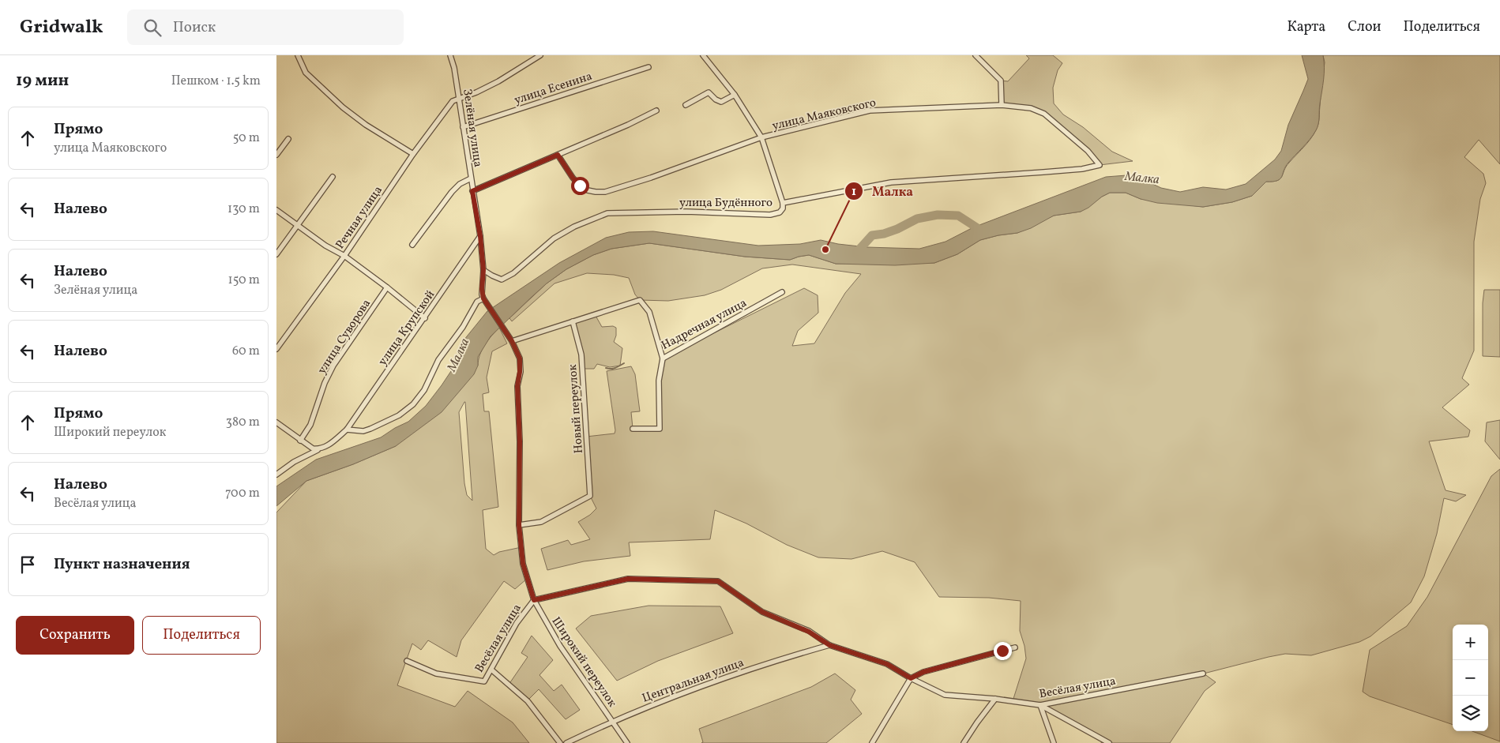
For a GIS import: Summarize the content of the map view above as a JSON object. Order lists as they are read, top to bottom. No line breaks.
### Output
{"streets":{"street":["улица Есенина","улица Маяковского","Зелёная улица","улица Будённого","Речная улица","Надречная улица","улица Крупской","улица Суворова","Новый переулок","Весёлая улица","Широкий переулок","Центральная улица"]},"crossings":[["улица Есенина","Зелёная улица"],["улица Маяковского","улица Будённого"],["Зелёная улица","улица Будённого"],["Зелёная улица","Речная улица"],["Зелёная улица","улица Крупской"],["Зелёная улица","Широкий переулок"],["Надречная улица","Новый переулок"],["Надречная улица","Широкий переулок"],["Новый переулок","Широкий переулок"],["Весёлая улица","Широкий переулок"],["Весёлая улица","Центральная улица"],["Широкий переулок","Центральная улица"]],"water":["Малка"],"places":["Малка"],"page":{"header":"Gridwalk","search":"Поиск","nav":["Карта","Слои","Поделиться"],"heading":["19 мин","Пешком · 1.5 km"],"list":[["Прямо","улица Маяковского","50 m"],["Налево","130 m"],["Налево","Зелёная улица","150 m"],["Налево","60 m"],["Прямо","Широкий переулок","380 m"],["Налево","Весёлая улица","700 m"],"Пункт назначения"],"buttons":["Сохранить","Поделиться"],"map_buttons":["+","−"]}}
